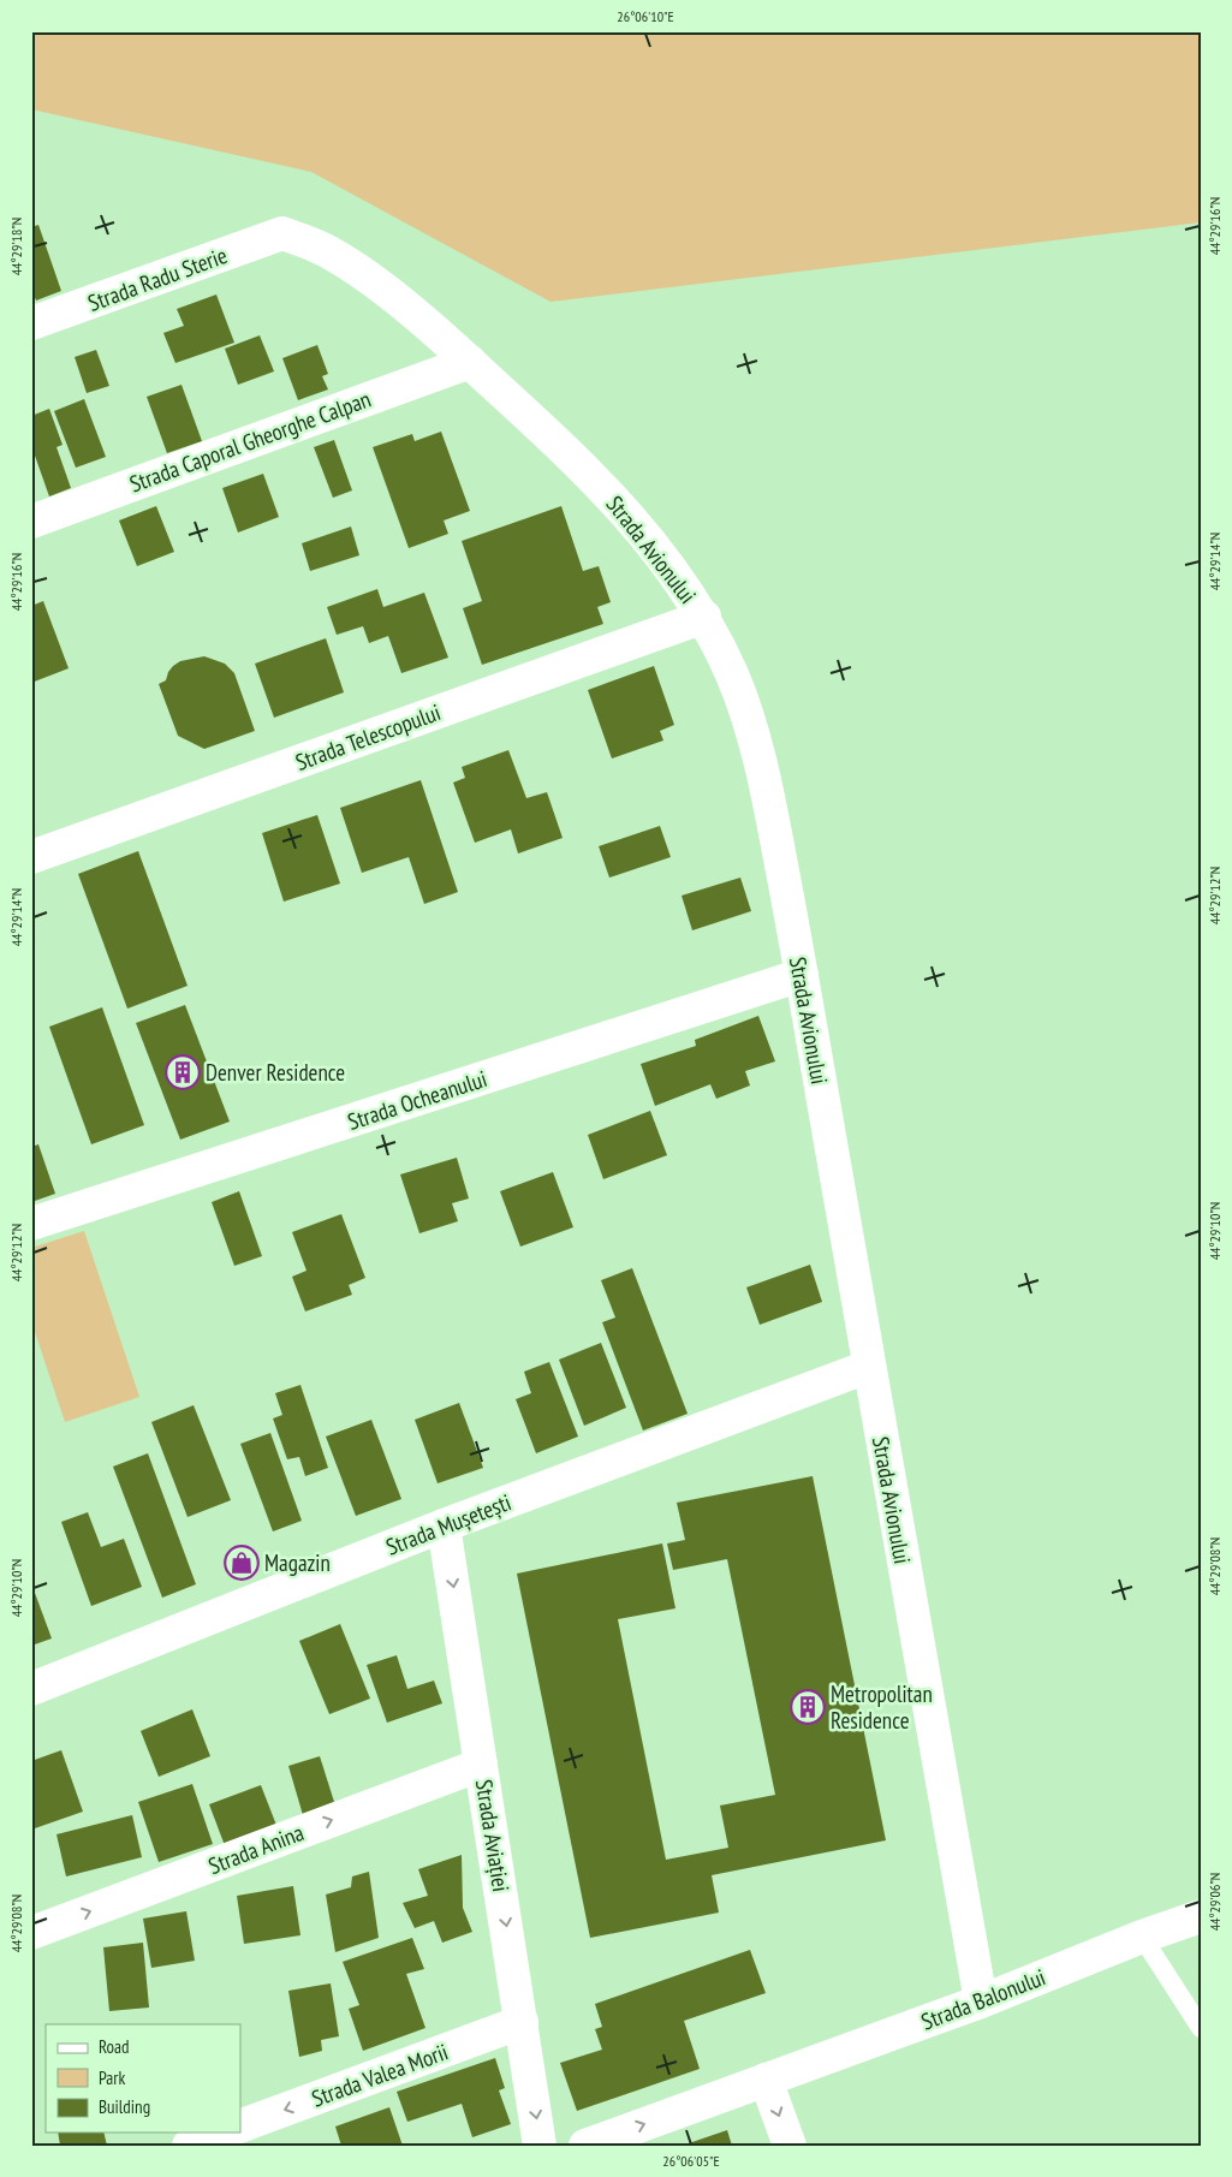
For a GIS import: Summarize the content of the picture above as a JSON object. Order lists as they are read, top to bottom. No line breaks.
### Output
{"streets":{"street":["Strada Radu Sterie","Strada Caporal Gheorghe Calpan","Strada Avionului","Strada Telescopului","Strada Ocheanului","Strada Mușetești","Strada Aviației","Strada Anina","Strada Balonului","Strada Valea Morii"]},"crossings":[["Strada Radu Sterie","Strada Avionului"],["Strada Caporal Gheorghe Calpan","Strada Avionului"],["Strada Avionului","Strada Telescopului"],["Strada Avionului","Strada Ocheanului"],["Strada Avionului","Strada Mușetești"],["Strada Avionului","Strada Balonului"],["Strada Mușetești","Strada Aviației"],["Strada Aviației","Strada Anina"],["Strada Aviației","Strada Valea Morii"]],"one_way":["Strada Aviației","Strada Anina","Strada Valea Morii"],"places":{"building":["Denver Residence","Metropolitan Residence"],"shop":["Magazin"]},"legend":["Road","Park","Building"],"coordinates":["26°06'10\"E","44°29'16\"N","44°29'18\"N","44°29'14\"N","44°29'12\"N","44°29'10\"N","44°29'08\"N","44°29'06\"N","26°06'05\"E"]}
